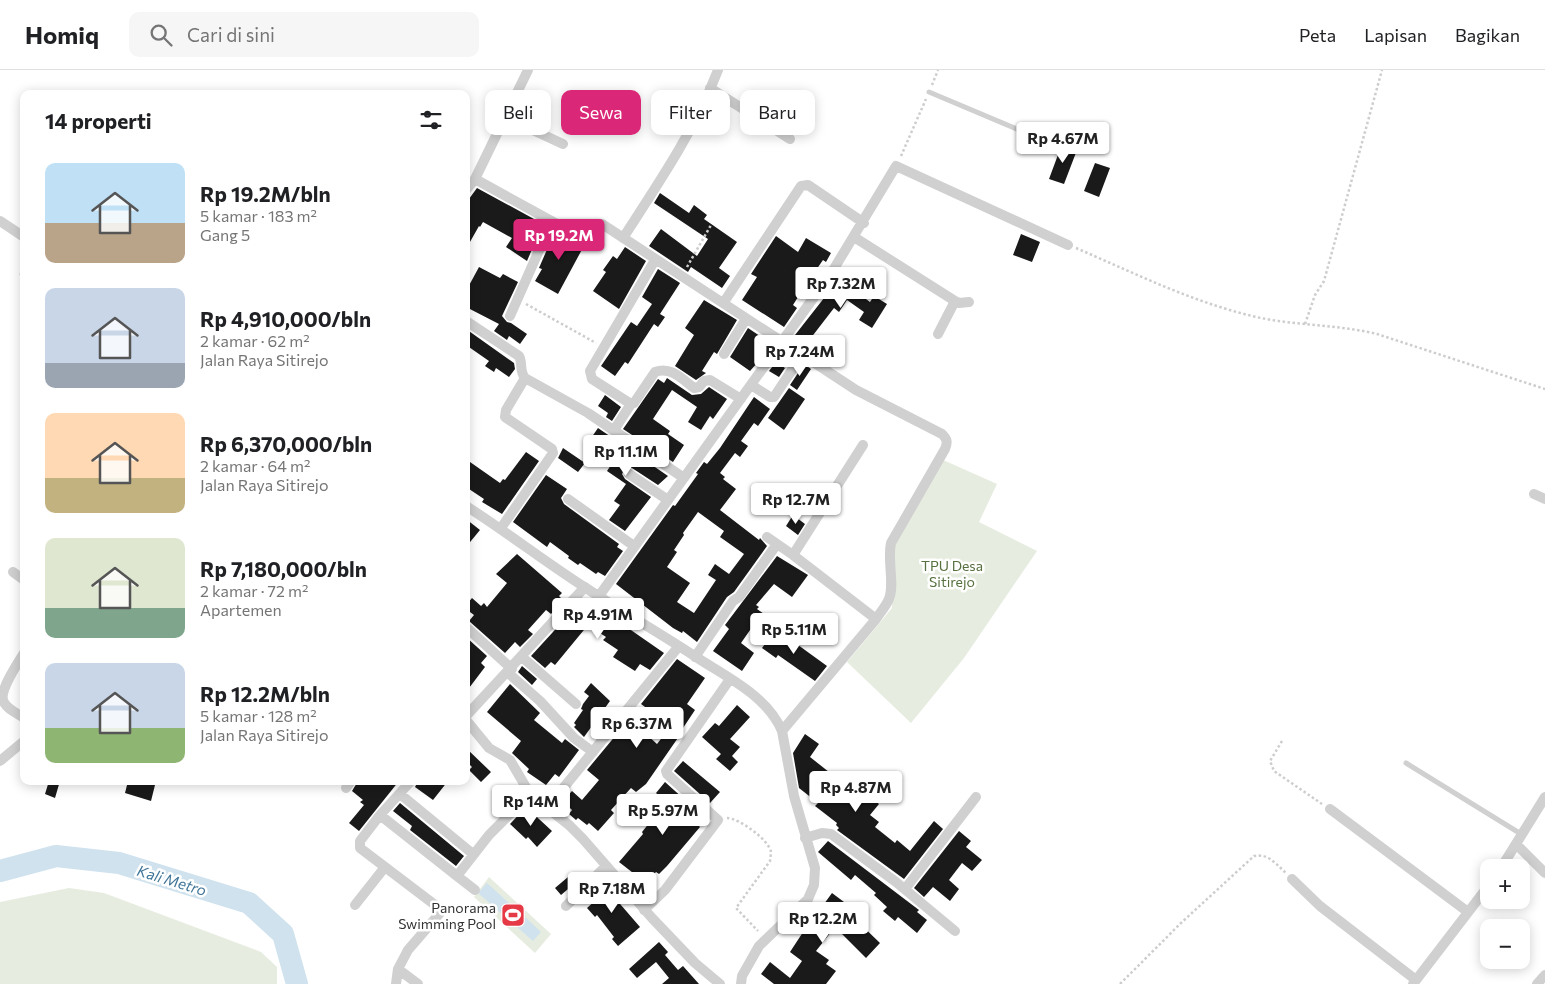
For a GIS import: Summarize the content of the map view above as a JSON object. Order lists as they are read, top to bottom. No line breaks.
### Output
{"water":["Kali Metro"],"parks":["TPU Desa Sitirejo"],"places":{"sports":["Panorama Swimming Pool"]},"page":{"header":"Homiq","search":"Cari di sini","nav":["Peta","Lapisan","Bagikan"],"chip":["Beli","Sewa","Filter","Baru"],"heading":"14 properti","price":["Rp 4.67M","Rp 19.2M","Rp 7.32M","Rp 7.24M","Rp 11.1M","Rp 12.7M","Rp 4.91M","Rp 5.11M","Rp 6.37M","Rp 4.87M","Rp 14M","Rp 5.97M","Rp 7.18M","Rp 12.2M"],"list":[{"name":"Rp 19.2M/bln","note":"5 kamar · 183 m² · Gang 5"},{"name":"Rp 4,910,000/bln","note":"2 kamar · 62 m² · Jalan Raya Sitirejo"},{"name":"Rp 6,370,000/bln","note":"2 kamar · 64 m² · Jalan Raya Sitirejo"},{"name":"Rp 7,180,000/bln","note":"2 kamar · 72 m² · Apartemen"},{"name":"Rp 12.2M/bln","note":"5 kamar · 128 m² · Jalan Raya Sitirejo"}],"map_buttons":["+","−"]}}
